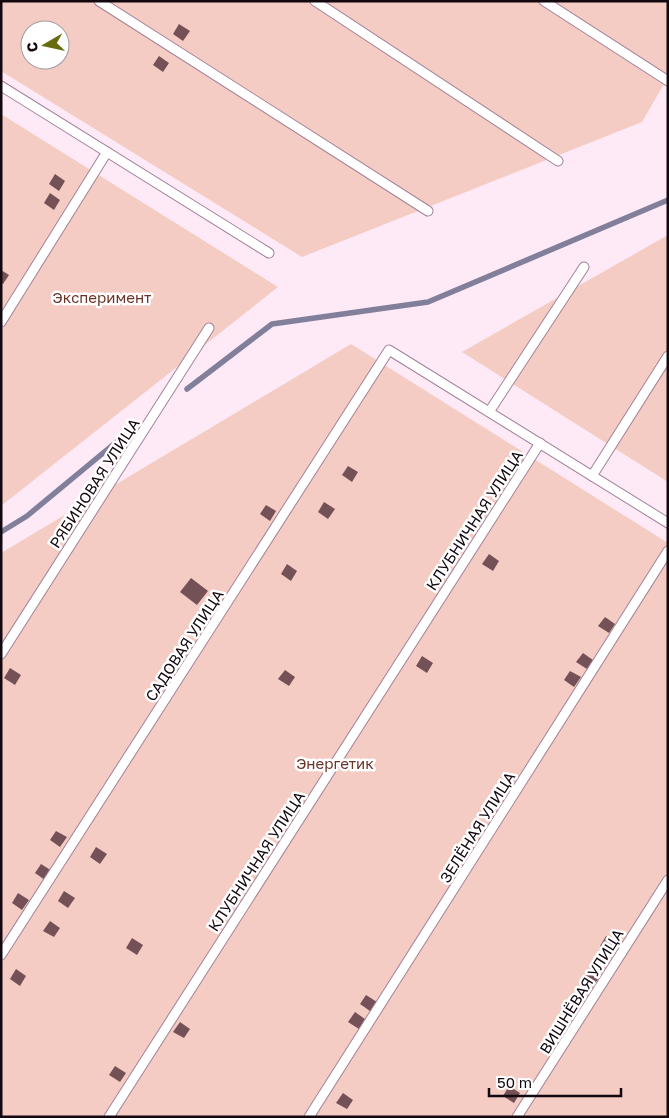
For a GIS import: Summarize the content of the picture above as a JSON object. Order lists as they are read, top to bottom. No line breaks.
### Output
{"streets":{"lane":["РЯБИНОВАЯ УЛИЦА","КЛУБНИЧНАЯ УЛИЦА","САДОВАЯ УЛИЦА","ЗЕЛЁНАЯ УЛИЦА","ВИШНЁВАЯ УЛИЦА"]},"parks":["Эксперимент","Энергетик"],"scale_bar":"50 m","north":"left"}
